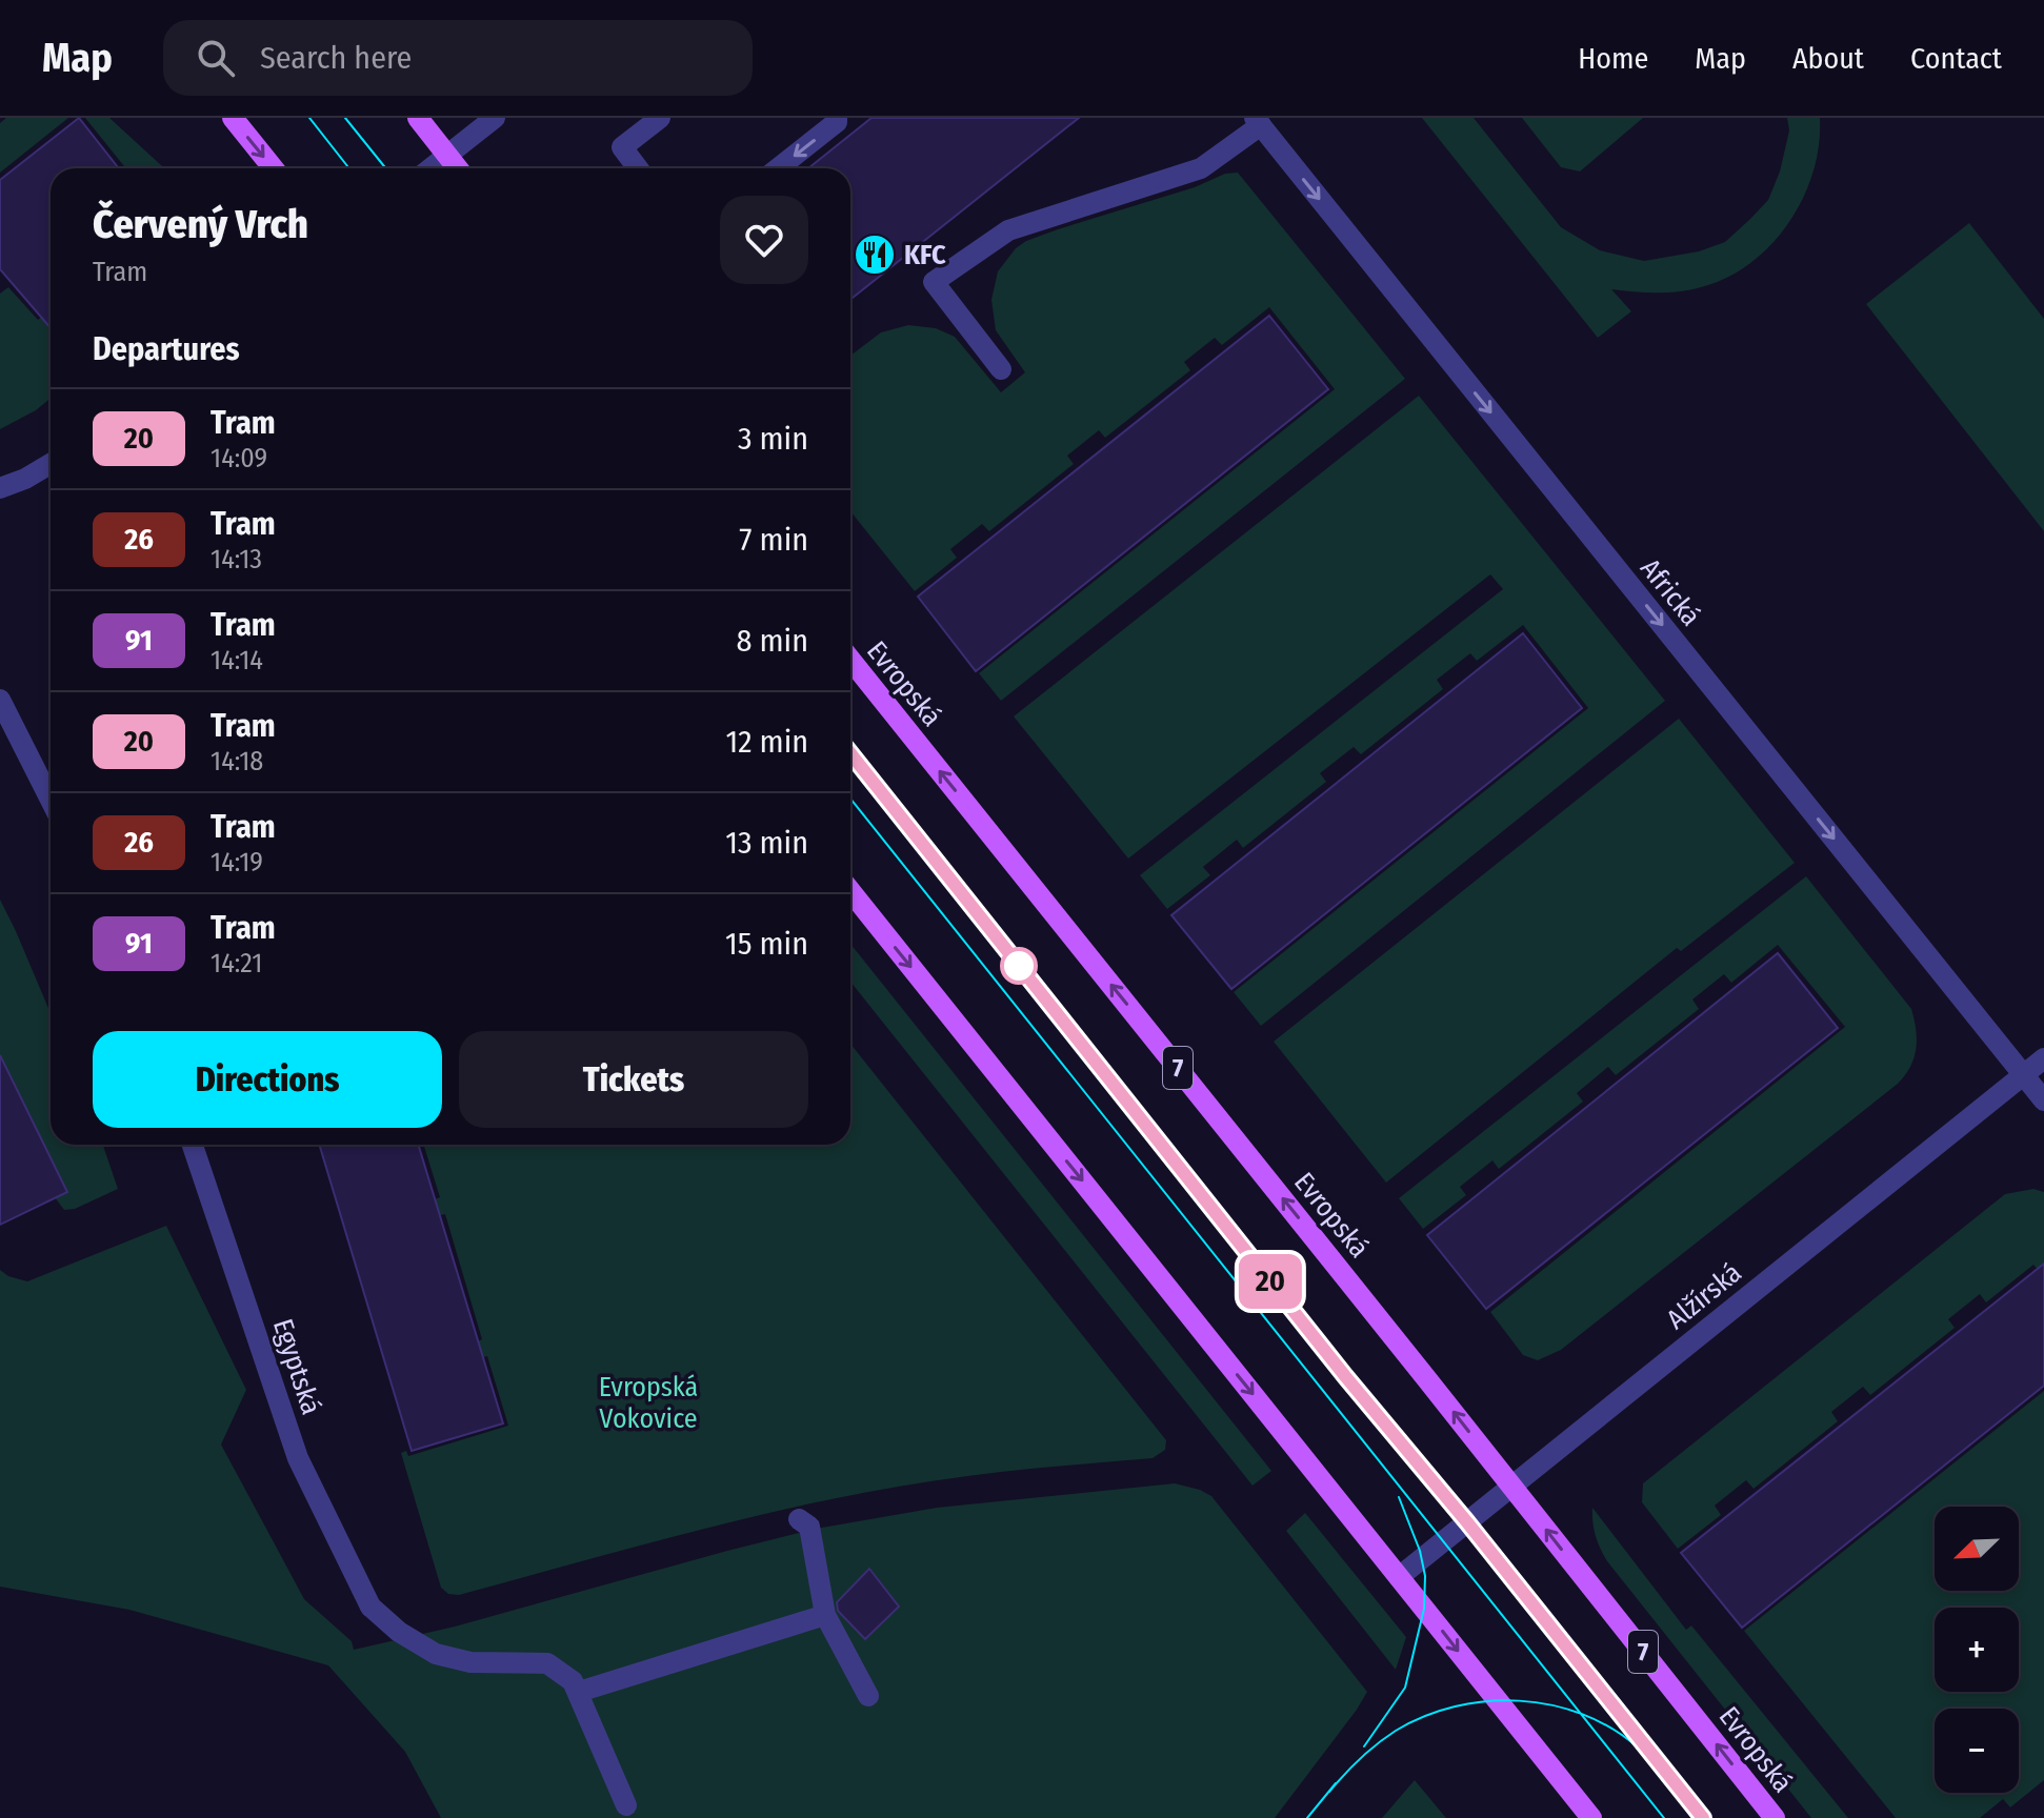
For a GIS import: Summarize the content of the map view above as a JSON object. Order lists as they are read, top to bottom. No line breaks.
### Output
{"streets":{"main road":["Evropská","7"],"street":["Africká","Alžírská","Egyptská"]},"crossings":[["Africká","Alžírská"],["Evropská","Alžírská"]],"one_way":["Africká"],"parks":["Evropská Vokovice"],"places":{"restaurant":["KFC"]},"lines":["tram line 20"],"north":"bottom left","page":{"header":"Map","search":"Search here","nav":["Home","Map","About","Contact"],"on_map":"20","heading":[["Červený Vrch","Tram"],"Departures"],"list":[{"mark":"20","name":"Tram","note":"14:09","value":"3 min"},{"mark":"26","name":"Tram","note":"14:13","value":"7 min"},{"mark":"91","name":"Tram","note":"14:14","value":"8 min"},{"mark":"20","name":"Tram","note":"14:18","value":"12 min"},{"mark":"26","name":"Tram","note":"14:19","value":"13 min"},{"mark":"91","name":"Tram","note":"14:21","value":"15 min"}],"buttons":["Directions","Tickets"],"map_buttons":["+","−"]}}
